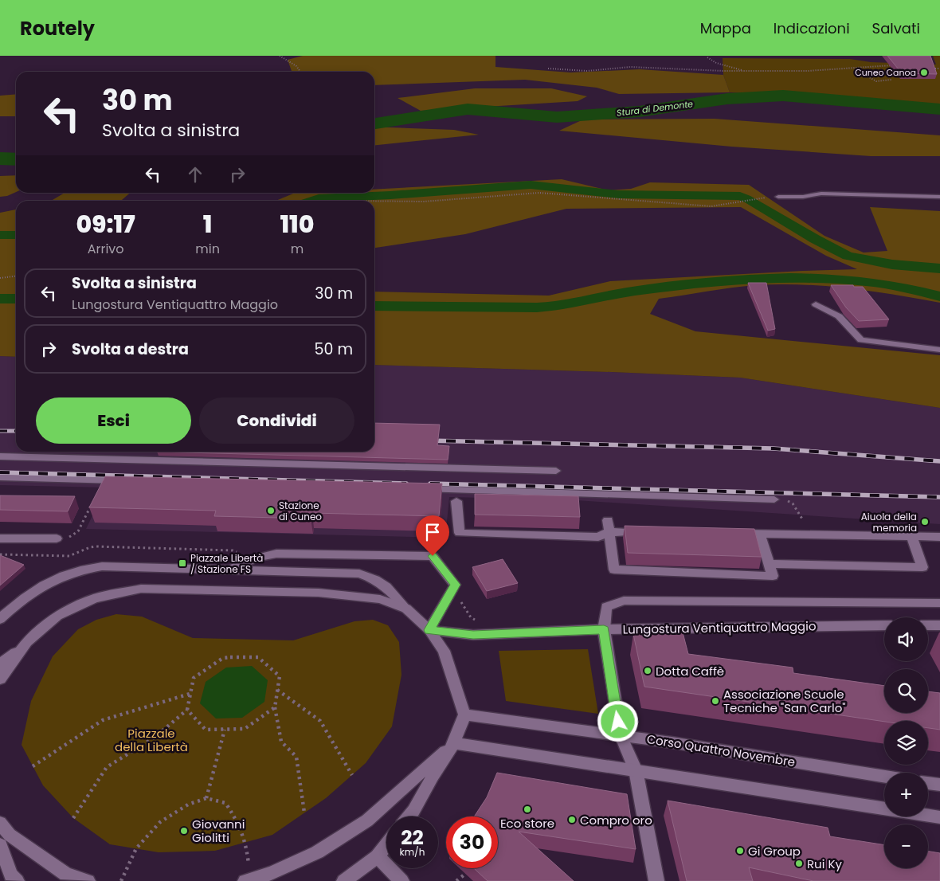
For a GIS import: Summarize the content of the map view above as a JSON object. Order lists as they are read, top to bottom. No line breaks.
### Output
{"streets":{"street":["Lungostura Ventiquattro Maggio","Corso Quattro Novembre"]},"water":["Stura di Demonte"],"parks":["Piazzale della Libertà"],"places":{"other":["Cuneo Canoa","Stazione di Cuneo","Aiuola della memoria","Dotta Caffè","Associazione Scuole Tecniche \"San Carlo\"","Eco store","Compro oro","Giovanni Giolitti","Gi Group","Rui Ky"],"transit":["Piazzale Libertà / Stazione FS"]},"page":{"header":"Routely","nav":["Mappa","Indicazioni","Salvati"],"turn":["30 m","Svolta a sinistra"],"eta":["09:17","Arrivo","1","min","110","m"],"list":[{"name":"Svolta a sinistra","note":"Lungostura Ventiquattro Maggio","value":"30 m"},{"name":"Svolta a destra","value":"50 m"}],"buttons":["Esci","Condividi"],"map_buttons":["+","−"],"speed":"22 km/h","limit":"30"}}
